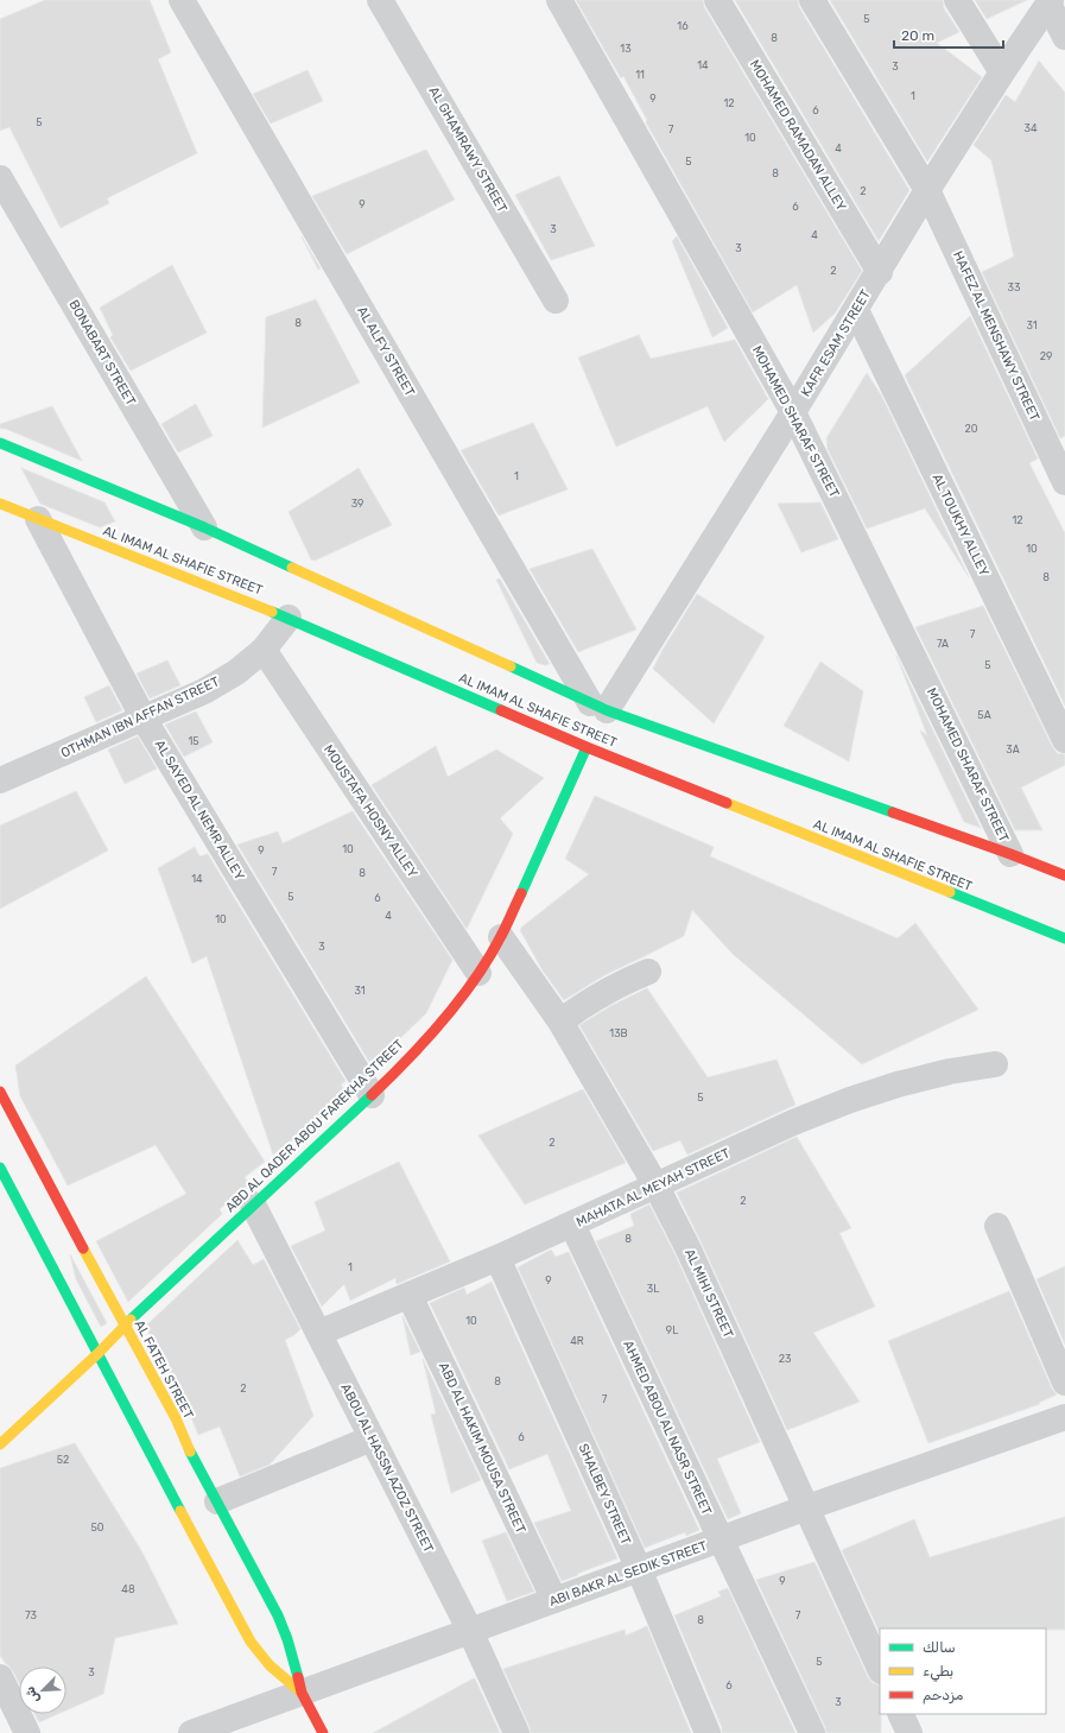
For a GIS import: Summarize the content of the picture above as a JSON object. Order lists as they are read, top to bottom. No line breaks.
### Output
{"streets":{"main road":["AL IMAM AL SHAFIE STREET","ABD AL QADER ABOU FAREKHA STREET","AL FATEH STREET"],"street":["MOHAMED RAMADAN ALLEY","AL GHAMRAWY STREET","HAFEZ AL MENSHAWY STREET","KAFR ESAM STREET","AL ALFY STREET","BONABART STREET","MOHAMED SHARAF STREET","AL TOUKHY ALLEY","OTHMAN IBN AFFAN STREET","AL SAYED AL NEMR ALLEY","MOUSTAFA HOSNY ALLEY","MAHATA AL MEYAH STREET","AL MIHI STREET","AHMED ABOU AL NASR STREET","ABD AL HAKIM MOUSA STREET","ABOU AL HASSN AZOZ STREET","SHALBEY STREET","ABI BAKR AL SEDIK STREET"]},"crossings":[["MOHAMED RAMADAN ALLEY","KAFR ESAM STREET"],["HAFEZ AL MENSHAWY STREET","KAFR ESAM STREET"],["KAFR ESAM STREET","AL ALFY STREET"],["KAFR ESAM STREET","MOHAMED SHARAF STREET"],["KAFR ESAM STREET","AL TOUKHY ALLEY"],["KAFR ESAM STREET","AL IMAM AL SHAFIE STREET"],["AL ALFY STREET","AL IMAM AL SHAFIE STREET"],["BONABART STREET","AL IMAM AL SHAFIE STREET"],["MOHAMED SHARAF STREET","AL IMAM AL SHAFIE STREET"],["AL IMAM AL SHAFIE STREET","OTHMAN IBN AFFAN STREET"],["AL IMAM AL SHAFIE STREET","AL SAYED AL NEMR ALLEY"],["AL IMAM AL SHAFIE STREET","ABD AL QADER ABOU FAREKHA STREET"],["OTHMAN IBN AFFAN STREET","AL SAYED AL NEMR ALLEY"],["OTHMAN IBN AFFAN STREET","MOUSTAFA HOSNY ALLEY"],["AL SAYED AL NEMR ALLEY","ABD AL QADER ABOU FAREKHA STREET"],["MOUSTAFA HOSNY ALLEY","ABD AL QADER ABOU FAREKHA STREET"],["ABD AL QADER ABOU FAREKHA STREET","AL MIHI STREET"],["ABD AL QADER ABOU FAREKHA STREET","AL FATEH STREET"],["ABD AL QADER ABOU FAREKHA STREET","ABOU AL HASSN AZOZ STREET"],["MAHATA AL MEYAH STREET","AL MIHI STREET"],["MAHATA AL MEYAH STREET","AHMED ABOU AL NASR STREET"],["MAHATA AL MEYAH STREET","ABD AL HAKIM MOUSA STREET"],["MAHATA AL MEYAH STREET","ABOU AL HASSN AZOZ STREET"],["MAHATA AL MEYAH STREET","SHALBEY STREET"],["AL MIHI STREET","ABI BAKR AL SEDIK STREET"],["AL FATEH STREET","ABI BAKR AL SEDIK STREET"],["AHMED ABOU AL NASR STREET","ABI BAKR AL SEDIK STREET"],["ABD AL HAKIM MOUSA STREET","ABI BAKR AL SEDIK STREET"],["ABOU AL HASSN AZOZ STREET","ABI BAKR AL SEDIK STREET"],["SHALBEY STREET","ABI BAKR AL SEDIK STREET"]],"house_numbers":["5","16","8","13","14","3","11","1","9","12","6","5","34","7","10","4","5","8","2","9","6","3","4","3","2","33","8","31","29","20","1","39","12","10","8","7","7A","5","5A","15","3A","10","9","7","8","14","5","6","4","10","3","31","13B","5","2","2","8","1","9","3L","10","9L","4R","23","8","2","7","6","52","50","9","48","73","7","8","5","3","6","3"],"legend":["سالك","بطيء","مزدحم"],"scale_bar":"20 m","north":"bottom left"}
